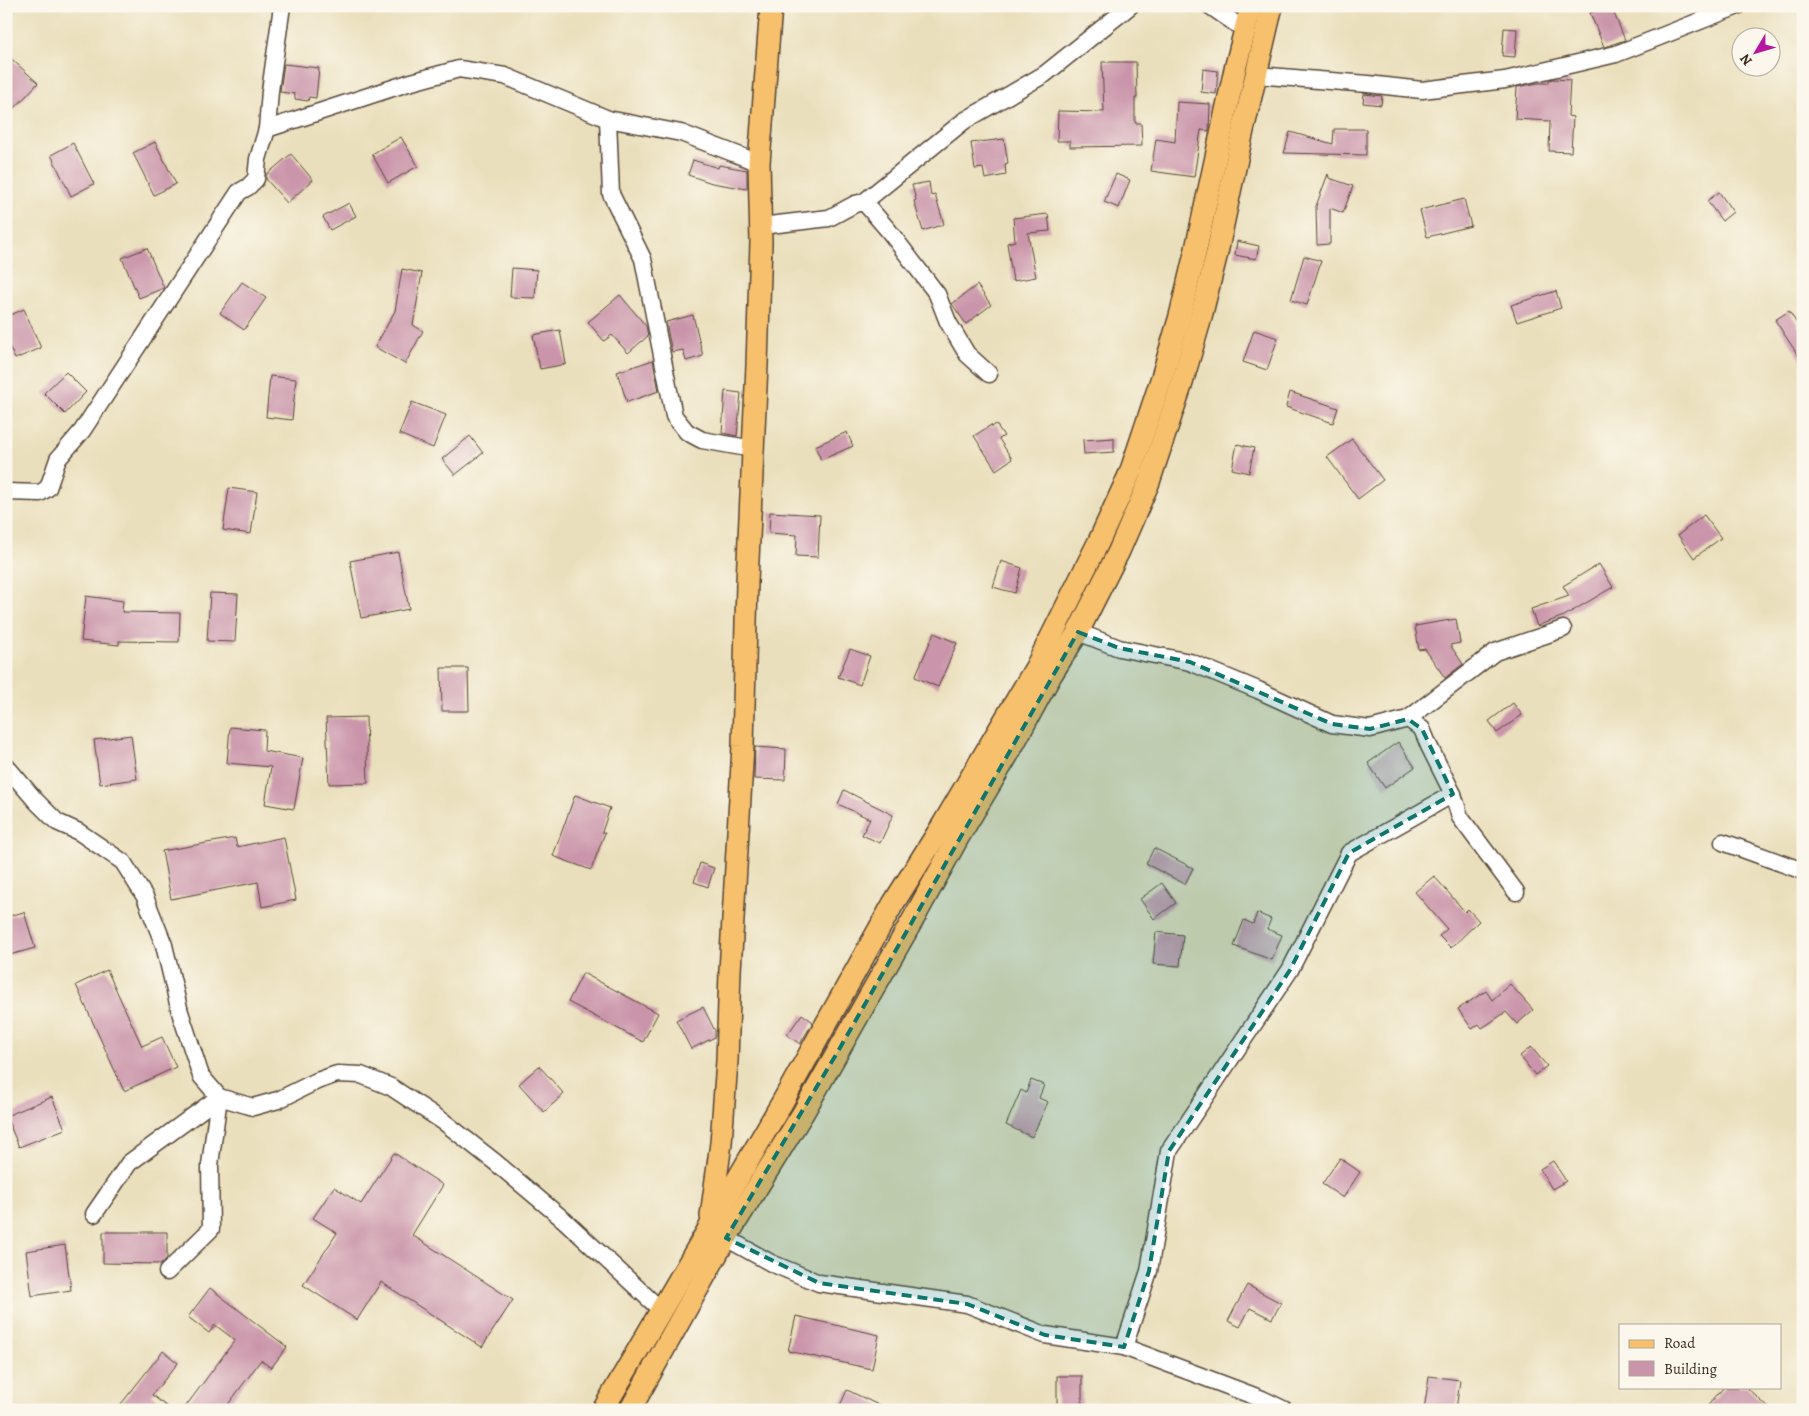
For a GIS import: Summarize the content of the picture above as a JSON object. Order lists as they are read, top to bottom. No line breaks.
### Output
{"legend":["Road","Building"],"north":"bottom left"}
